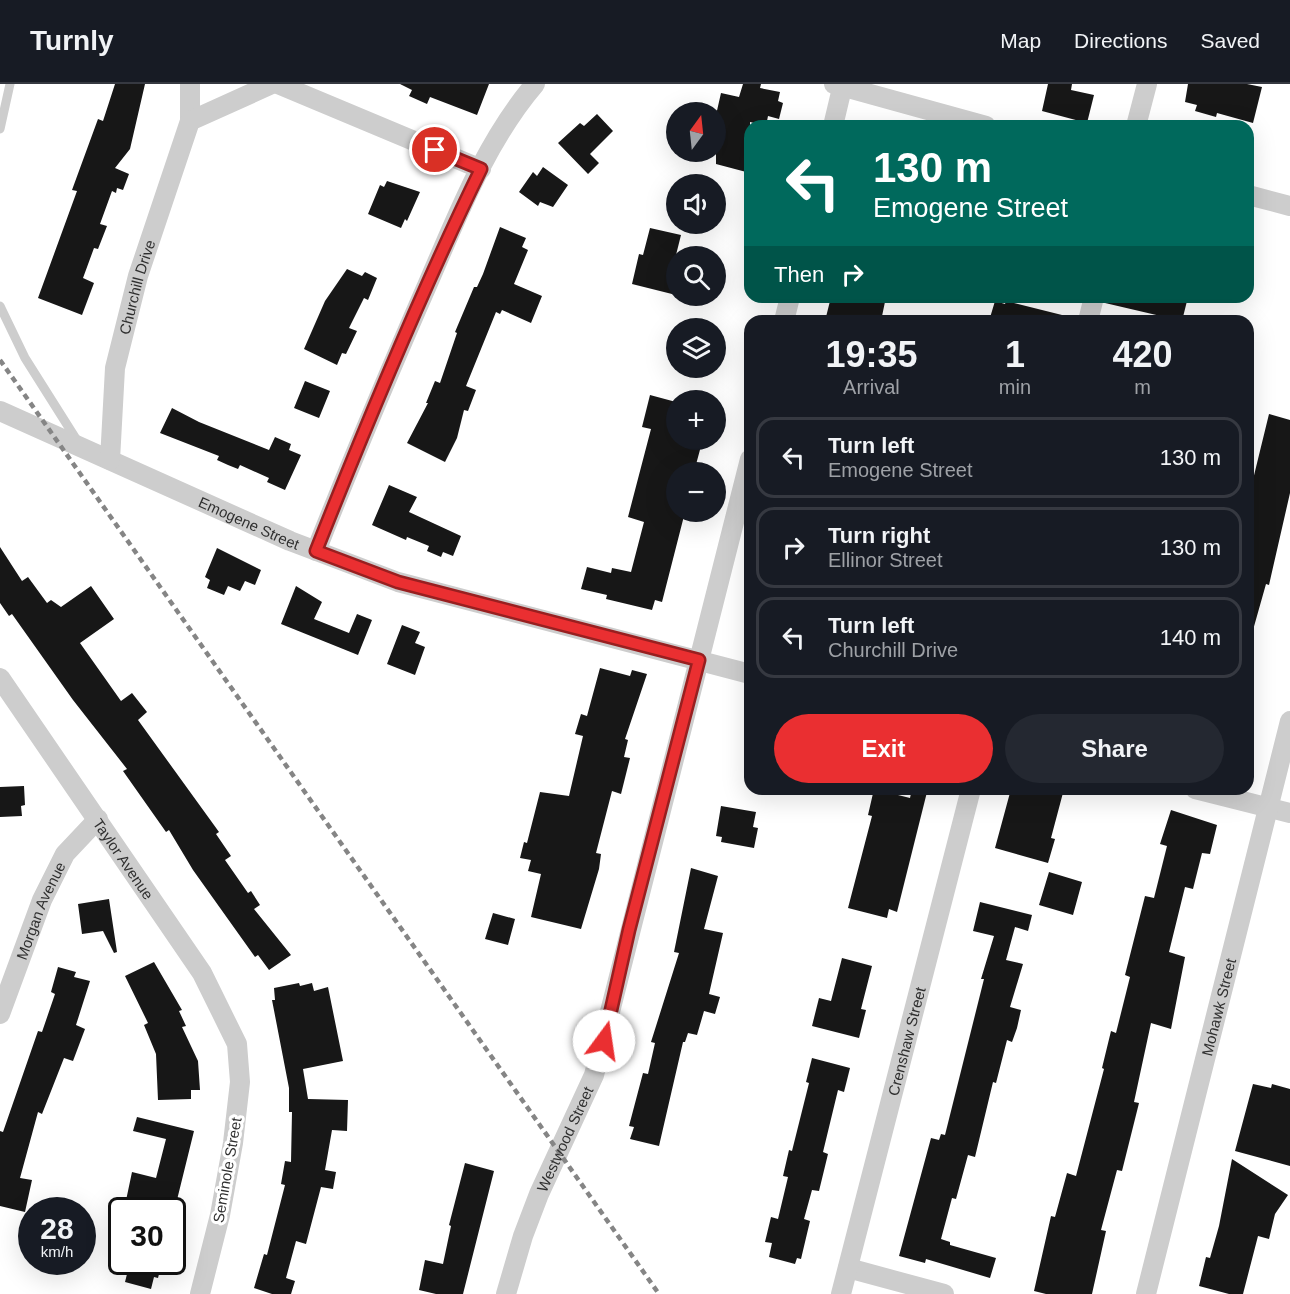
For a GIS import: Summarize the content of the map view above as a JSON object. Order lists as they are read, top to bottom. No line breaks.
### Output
{"streets":{"street":["Churchill Drive","Emogene Street","Taylor Avenue","Morgan Avenue","Mohawk Street","Crenshaw Street","Westwood Street","Seminole Street"]},"crossings":[["Churchill Drive","Emogene Street"],["Emogene Street","Westwood Street"],["Taylor Avenue","Morgan Avenue"],["Taylor Avenue","Seminole Street"]],"north":"top","page":{"header":"Turnly","nav":["Map","Directions","Saved"],"map_buttons":["+","−"],"turn":["130 m","Emogene Street"],"then":"Then","eta":["19:35","Arrival","1","min","420","m"],"list":[{"name":"Turn left","note":"Emogene Street","value":"130 m"},{"name":"Turn right","note":"Ellinor Street","value":"130 m"},{"name":"Turn left","note":"Churchill Drive","value":"140 m"}],"buttons":["Exit","Share"],"speed":"28 km/h","limit":"30"}}
